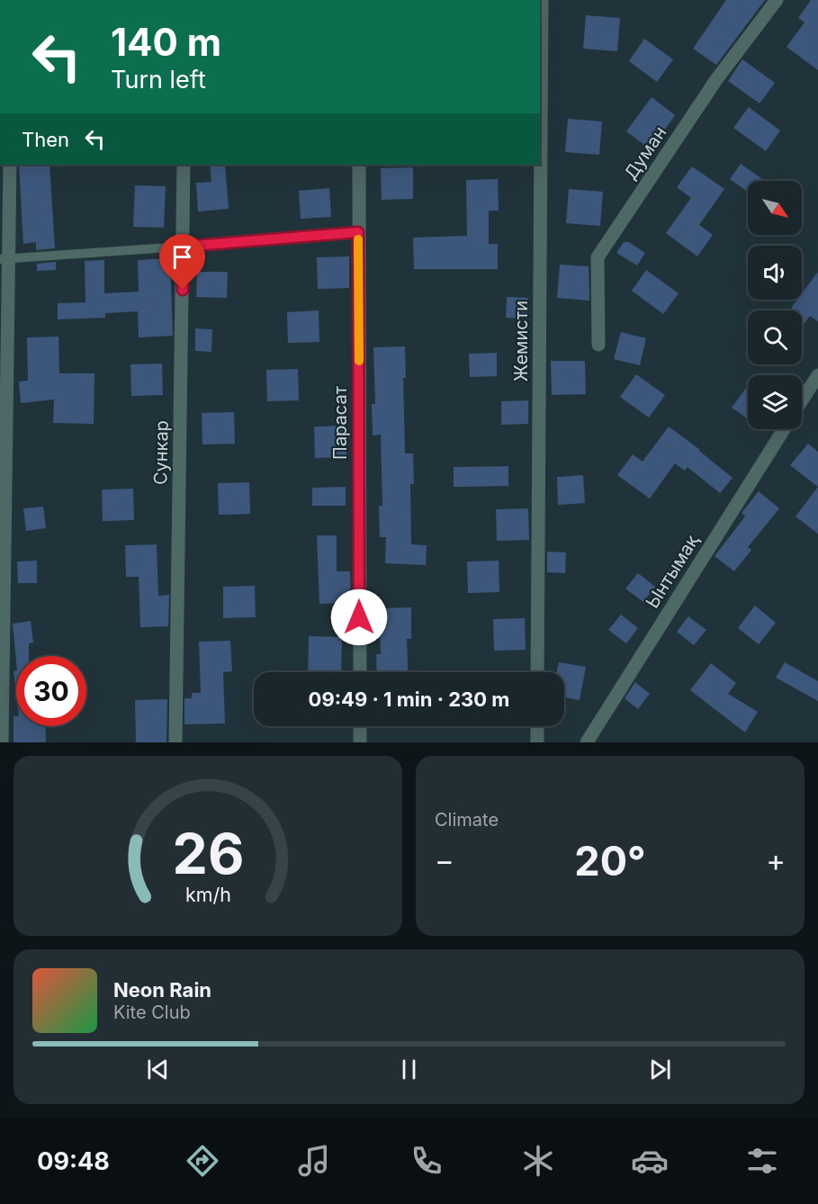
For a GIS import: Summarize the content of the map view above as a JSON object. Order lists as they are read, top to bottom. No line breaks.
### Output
{"streets":{"street":["Думан","Жемисти","Парасат","Сункар","Ынтымақ"]},"north":"bottom right","page":{"turn":["140 m","Turn left"],"then":"Then","limit":"30","trip":"09:49 · 1 min · 230 m","tile":"Climate","heat":["−","20°","+"],"song":["Neon Rain","Kite Club"],"tabs":"09:48","gauge":["26","km/h"]}}
